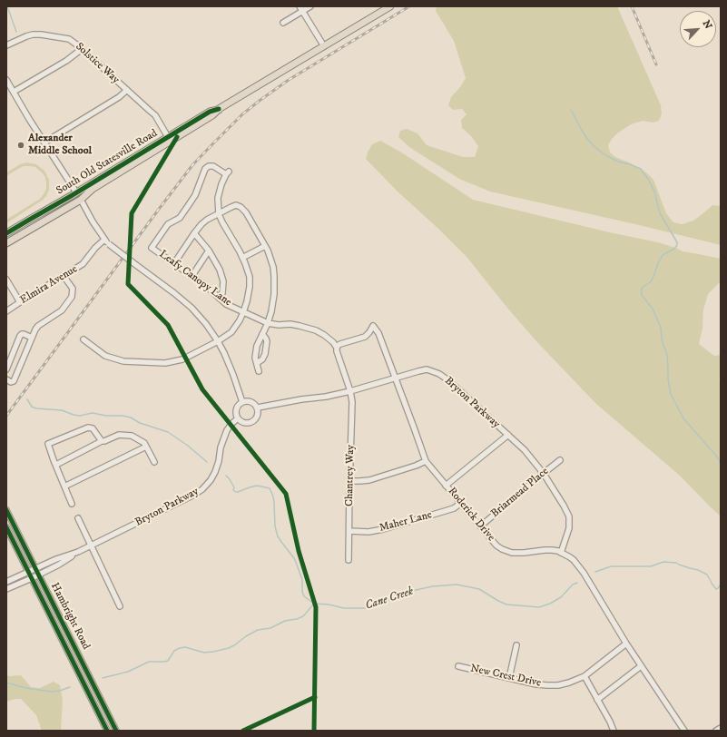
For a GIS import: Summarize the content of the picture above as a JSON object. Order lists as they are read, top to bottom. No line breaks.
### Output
{"streets":{"main road":["South Old Statesville Road"],"street":["Solstice Way","Leafy Canopy Lane","Elmira Avenue","Bryton Parkway","Chantrey Way","Briarmead Place","Roderick Drive","Maher Lane","Hambright Road","New Crest Drive"]},"crossings":[["Solstice Way","South Old Statesville Road"],["Leafy Canopy Lane","Chantrey Way"],["Leafy Canopy Lane","Roderick Drive"],["Bryton Parkway","Chantrey Way"],["Bryton Parkway","Briarmead Place"],["Bryton Parkway","Roderick Drive"],["Bryton Parkway","Hambright Road"],["Chantrey Way","Roderick Drive"],["Chantrey Way","Maher Lane"],["Briarmead Place","Roderick Drive"],["Roderick Drive","Maher Lane"],["Roderick Drive","New Crest Drive"]],"water":["Cane Creek"],"places":["Alexander Middle School"],"north":"top right"}
